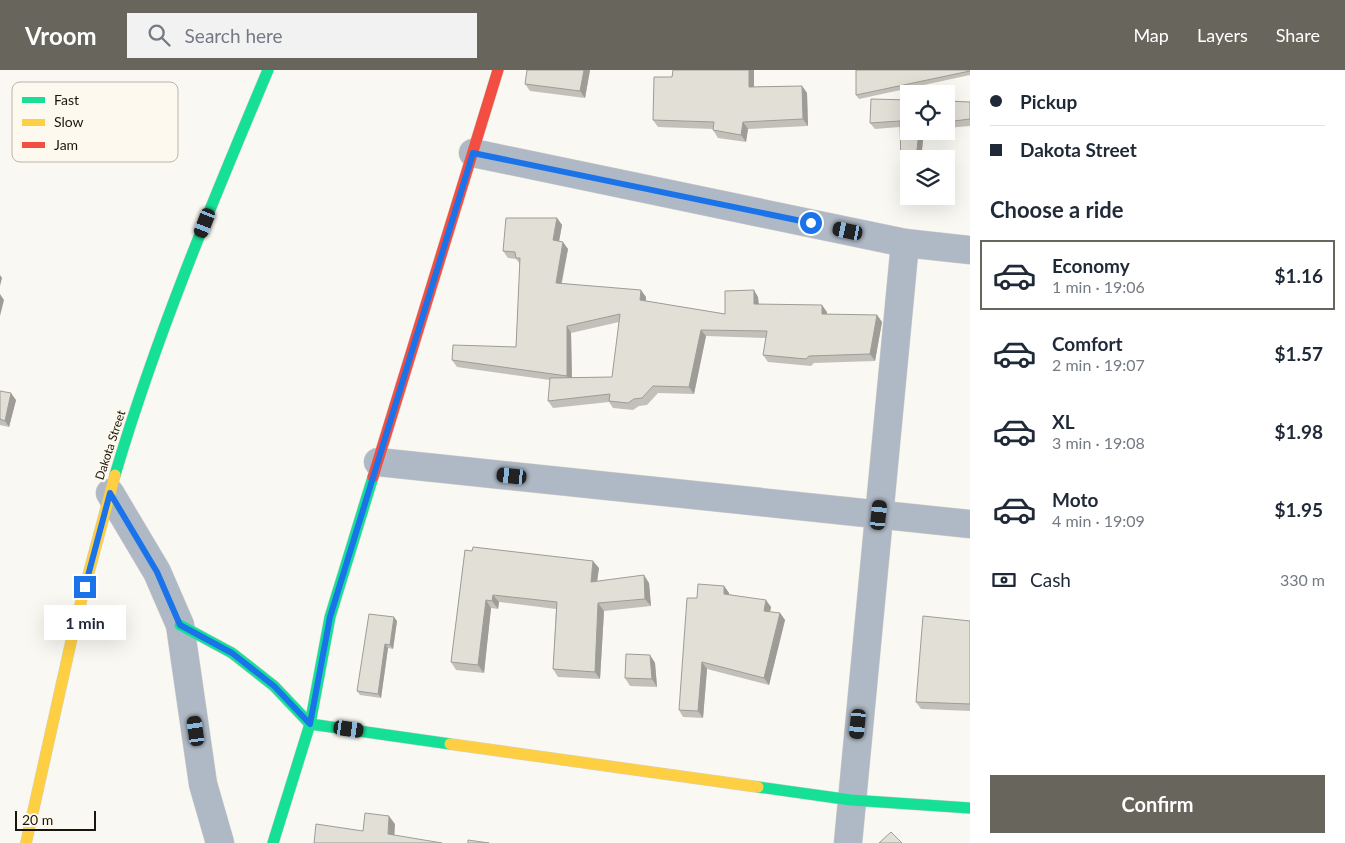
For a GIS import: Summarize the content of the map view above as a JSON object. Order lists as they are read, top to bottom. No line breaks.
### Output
{"streets":{"street":["Dakota Street"]},"legend":["Fast","Slow","Jam"],"scale_bar":"20 m","page":{"header":"Vroom","search":"Search here","nav":["Map","Layers","Share"],"banner":["Pickup","Dakota Street"],"heading":"Choose a ride","list":[{"name":"Economy","note":"1 min · 19:06","value":"$1.16"},{"name":"Comfort","note":"2 min · 19:07","value":"$1.57"},{"name":"XL","note":"3 min · 19:08","value":"$1.98"},{"name":"Moto","note":"4 min · 19:09","value":"$1.95"}],"pay":["Cash","330 m"],"bubble":"1 min","buttons":"Confirm","scale":"20 m"}}
